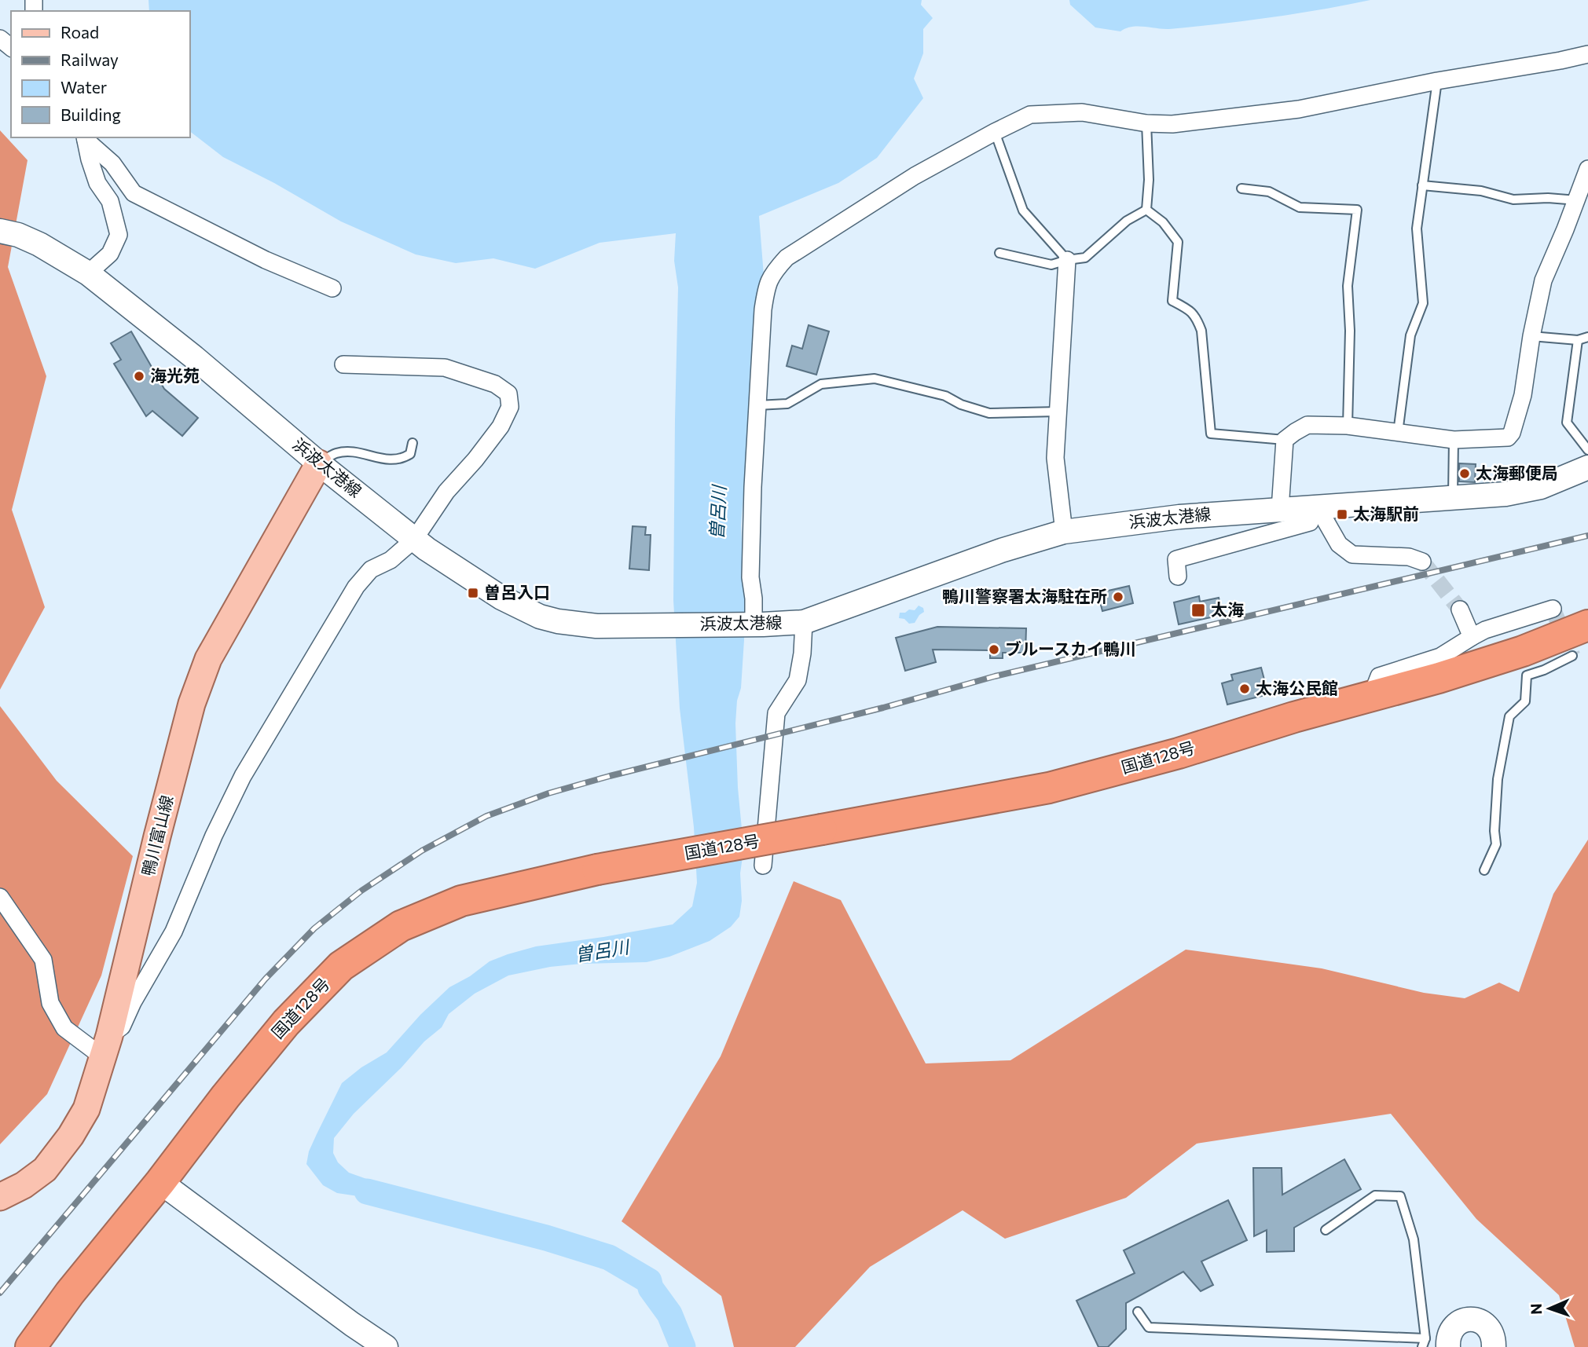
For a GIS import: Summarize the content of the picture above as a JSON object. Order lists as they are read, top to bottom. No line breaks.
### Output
{"streets":{"highway":["国道128号"],"main road":["浜波太港線","鴨川富山線"]},"crossings":[["浜波太港線","鴨川富山線"]],"water":["曽呂川"],"places":{"other":["海光苑","太海郵便局","鴨川警察署太海駐在所","ブルースカイ鴨川","太海公民館"],"transit":["太海駅前","曽呂入口","太海"]},"legend":["Road","Railway","Water","Building"],"north":"left"}
